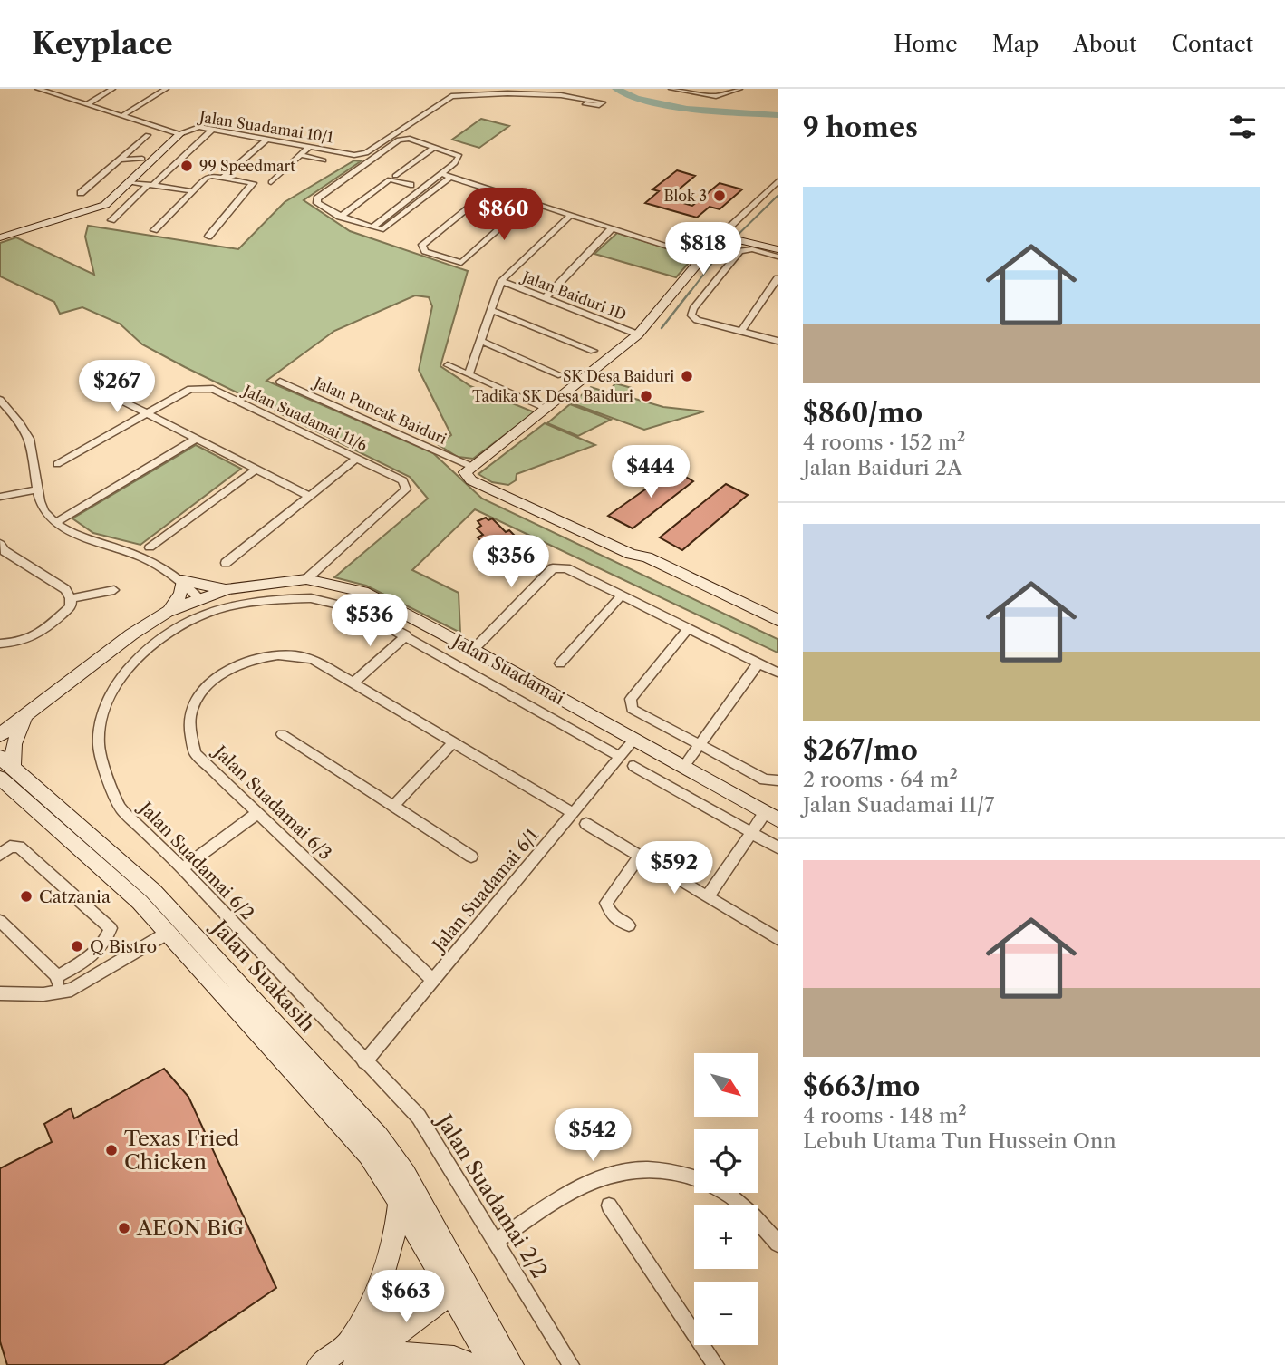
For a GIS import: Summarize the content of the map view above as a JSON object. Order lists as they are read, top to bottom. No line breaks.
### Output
{"streets":{"street":["Jalan Suadamai 10/1","Jalan Baiduri 1D","Jalan Puncak Baiduri","Jalan Suadamai 11/6","Jalan Suadamai","Jalan Suadamai 6/3","Jalan Suadamai 6/2","Jalan Suadamai 6/1","Jalan Suakasih","Jalan Suadamai 2/2"]},"crossings":[["Jalan Suadamai 11/6","Jalan Suadamai"],["Jalan Suadamai","Jalan Suadamai 6/1"],["Jalan Suadamai 6/3","Jalan Suadamai 6/1"],["Jalan Suadamai 6/2","Jalan Suadamai 6/1"],["Jalan Suadamai 6/2","Jalan Suadamai 2/2"],["Jalan Suadamai 6/1","Jalan Suadamai 2/2"]],"places":["99 Speedmart","Blok 3","SK Desa Baiduri","Tadika SK Desa Baiduri","Catzania","Q Bistro","Texas Fried Chicken","AEON BiG"],"north":"bottom right","page":{"header":"Keyplace","nav":["Home","Map","About","Contact"],"heading":"9 homes","list":[{"name":"$860/mo","note":"4 rooms · 152 m² · Jalan Baiduri 2A"},{"name":"$267/mo","note":"2 rooms · 64 m² · Jalan Suadamai 11/7"},{"name":"$663/mo","note":"4 rooms · 148 m² · Lebuh Utama Tun Hussein Onn"}],"price":["$860","$818","$267","$444","$356","$536","$592","$542","$663"],"map_buttons":["+","−"]}}
